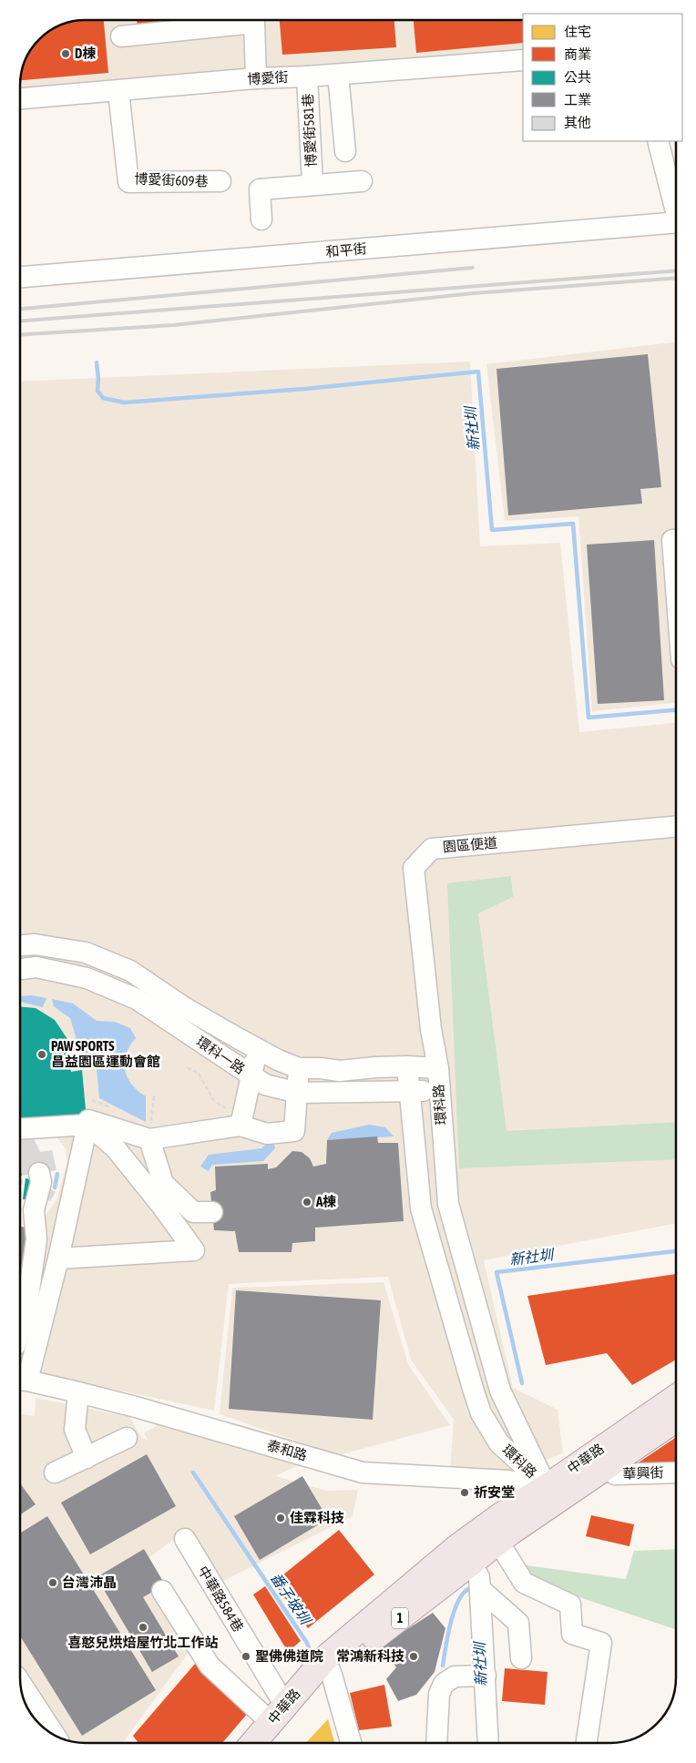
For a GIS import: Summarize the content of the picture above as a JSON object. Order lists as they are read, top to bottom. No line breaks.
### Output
{"streets":{"main road":["中華路","1"],"street":["博愛街","博愛街581巷","博愛街609巷","和平街","園區便道","環科一路","環科路","泰和路","華興街","中華路584巷"]},"crossings":[["博愛街","博愛街581巷"],["博愛街","博愛街609巷"],["園區便道","環科一路"],["園區便道","環科路"],["環科一路","環科路"],["環科路","泰和路"],["環科路","中華路"],["泰和路","中華路"],["中華路","華興街"],["中華路","中華路584巷"],["中華路","1"]],"water":["新社圳","番子坡圳"],"places":["D棟","PAW SPORTS 昌益園區運動會館","A棟","祈安堂","佳霖科技","台灣沛晶","喜憨兒烘焙屋竹北工作站","聖佛佛道院","常鴻新科技"],"legend":["住宅","商業","公共","工業","其他"]}
